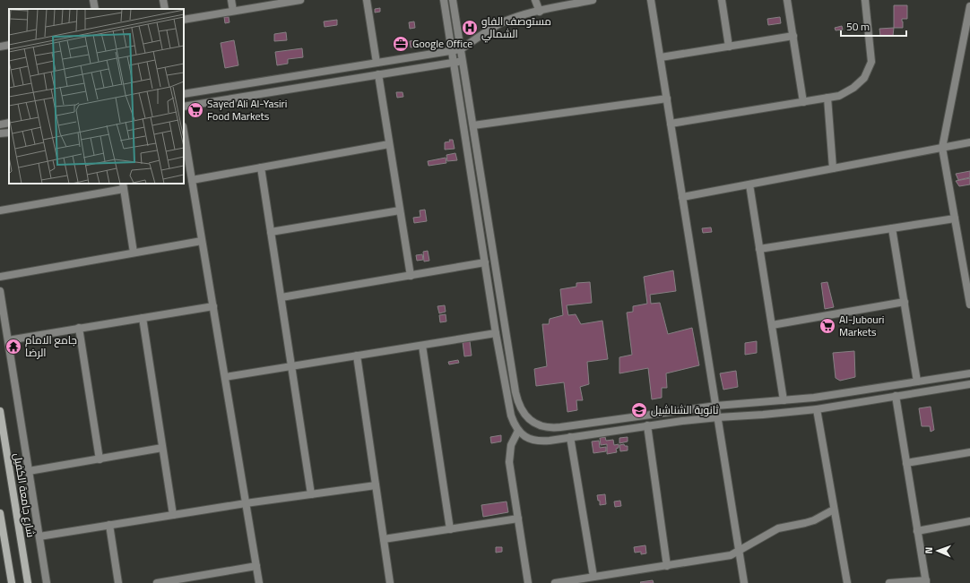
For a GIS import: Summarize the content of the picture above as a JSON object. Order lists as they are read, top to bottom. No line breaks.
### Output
{"streets":{"main road":["شارع جامعة الكفيل"]},"places":{"hospital":["مستوصف الفاو الشمالي"],"office":["Google Office"],"supermarket":["Sayed Ali Al-Yasiri Food Markets","Al-Jubouri Markets"],"temple":["جامع الامام الرضا"],"school or university":["ثانوية الشناشيل"]},"scale_bar":"50 m","north":"left"}
